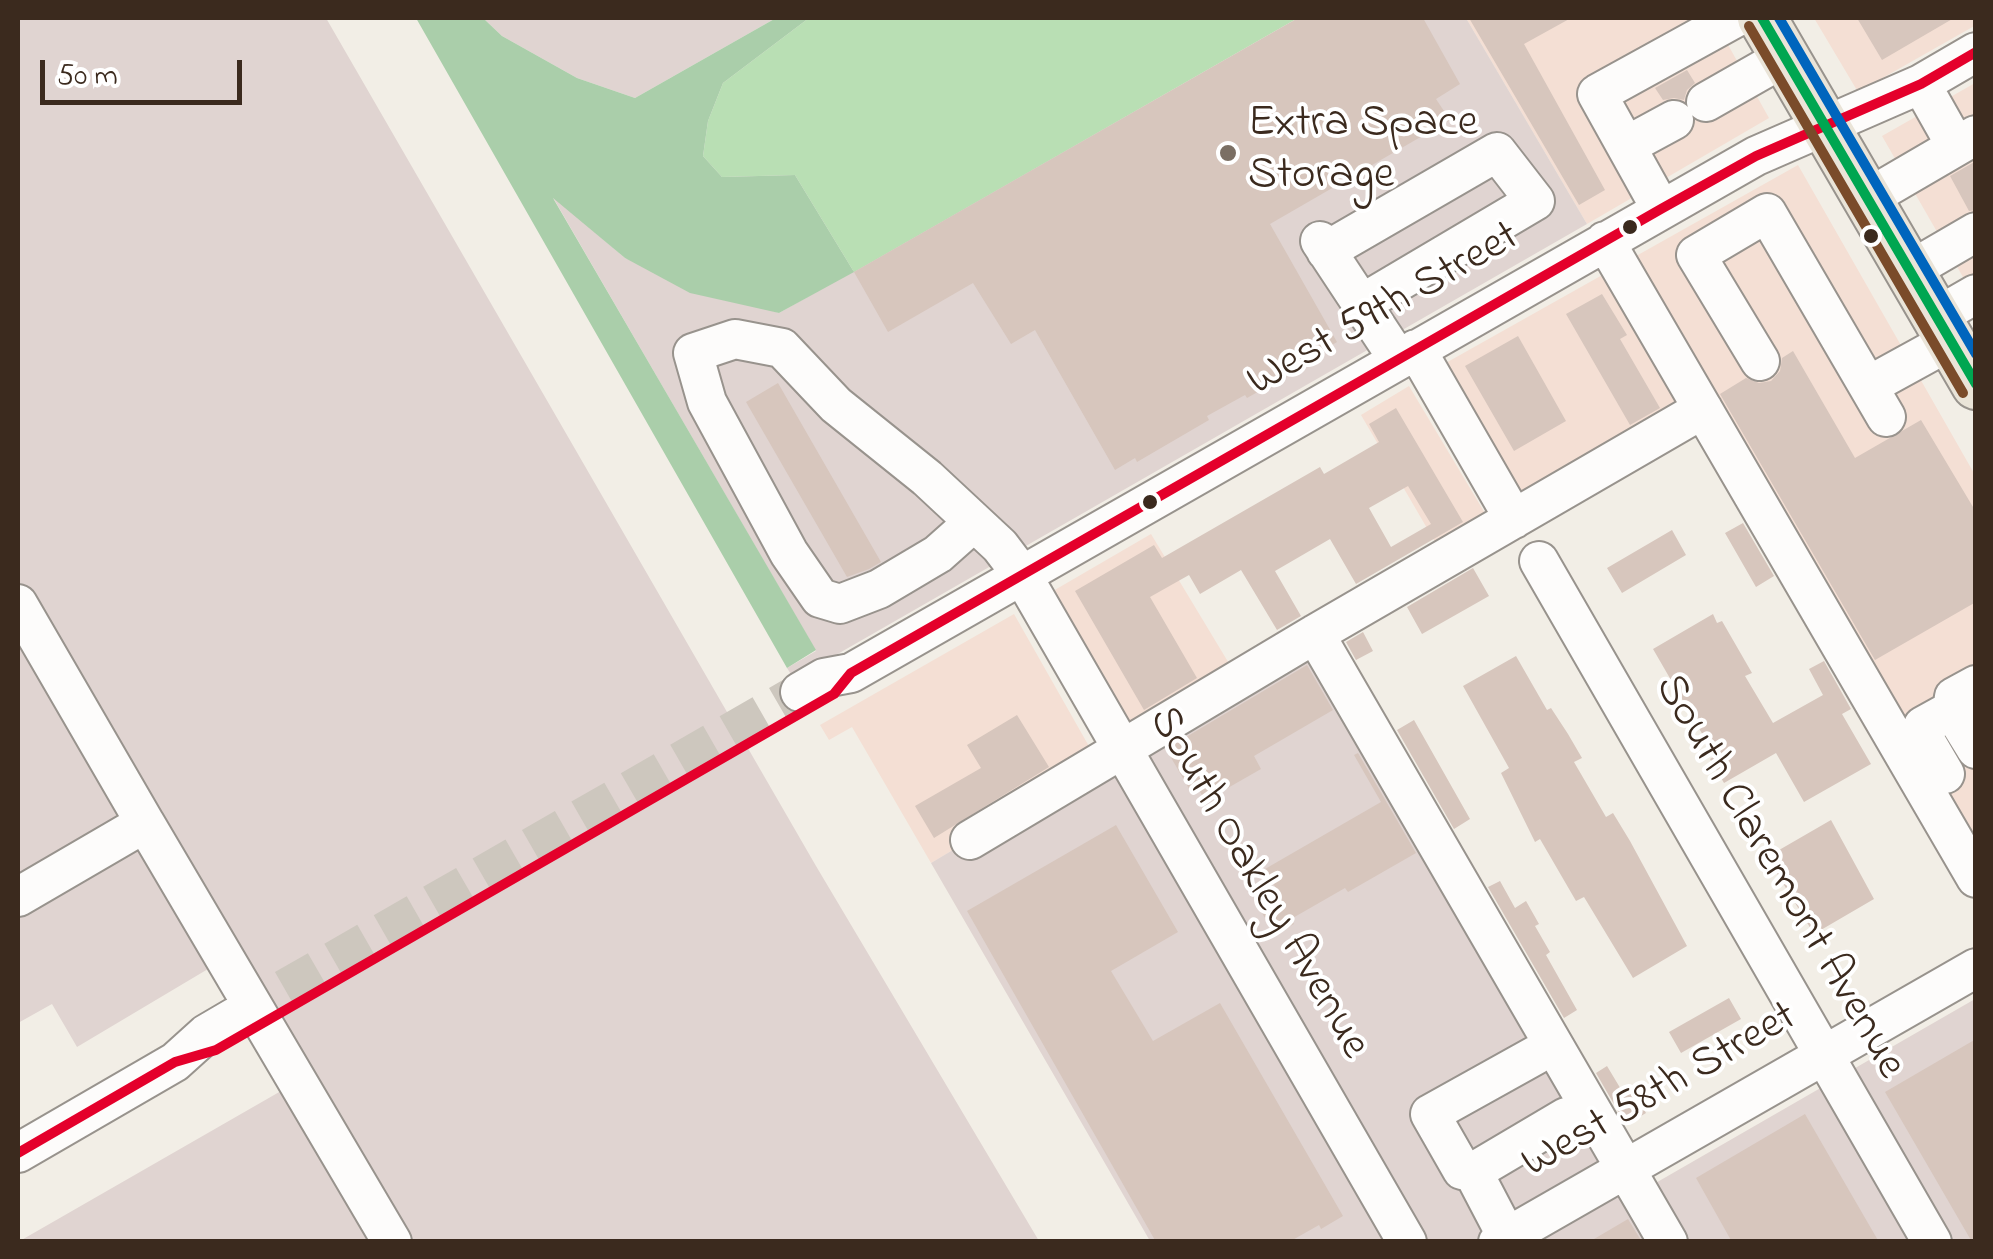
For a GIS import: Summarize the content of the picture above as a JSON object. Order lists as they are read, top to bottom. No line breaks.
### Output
{"streets":{"street":["West 59th Street","South Claremont Avenue","South Oakley Avenue","West 58th Street"]},"crossings":[["West 59th Street","South Oakley Avenue"],["South Claremont Avenue","West 58th Street"]],"places":["Extra Space Storage"],"scale_bar":"50 m"}
